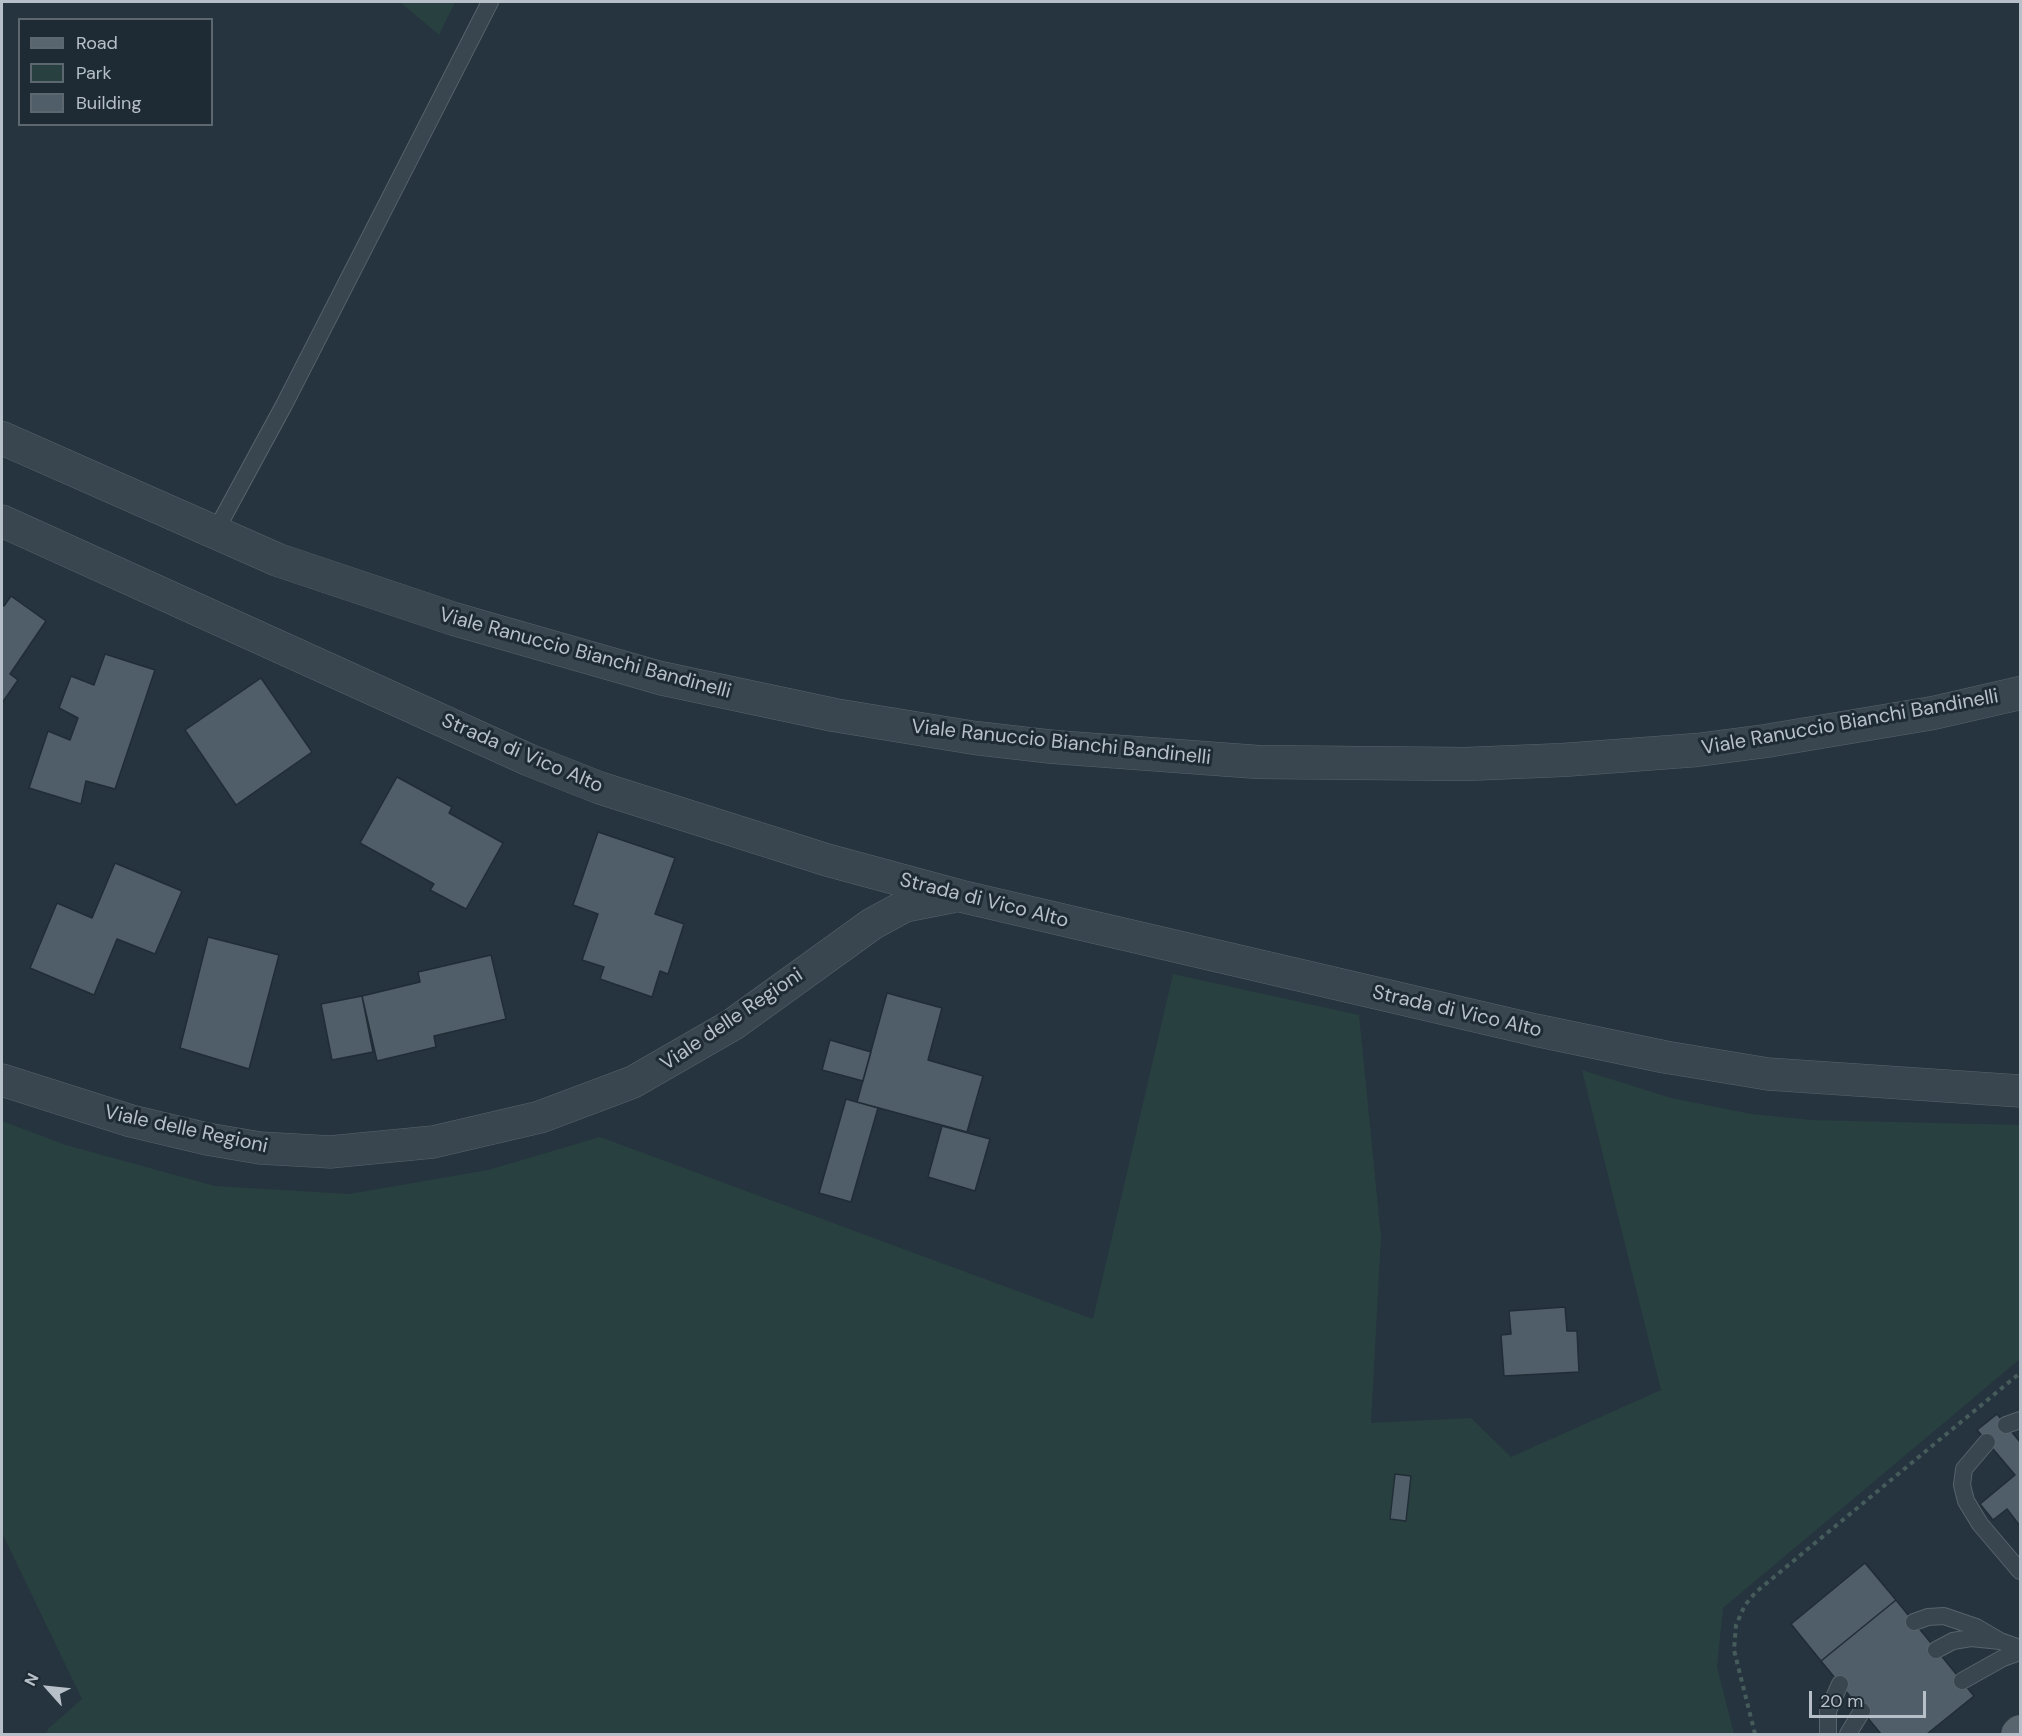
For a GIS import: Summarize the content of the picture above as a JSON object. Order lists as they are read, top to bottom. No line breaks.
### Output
{"streets":{"street":["Viale Ranuccio Bianchi Bandinelli","Strada di Vico Alto","Viale delle Regioni"]},"crossings":[["Strada di Vico Alto","Viale delle Regioni"]],"legend":["Road","Park","Building"],"scale_bar":"20 m","north":"top left"}
